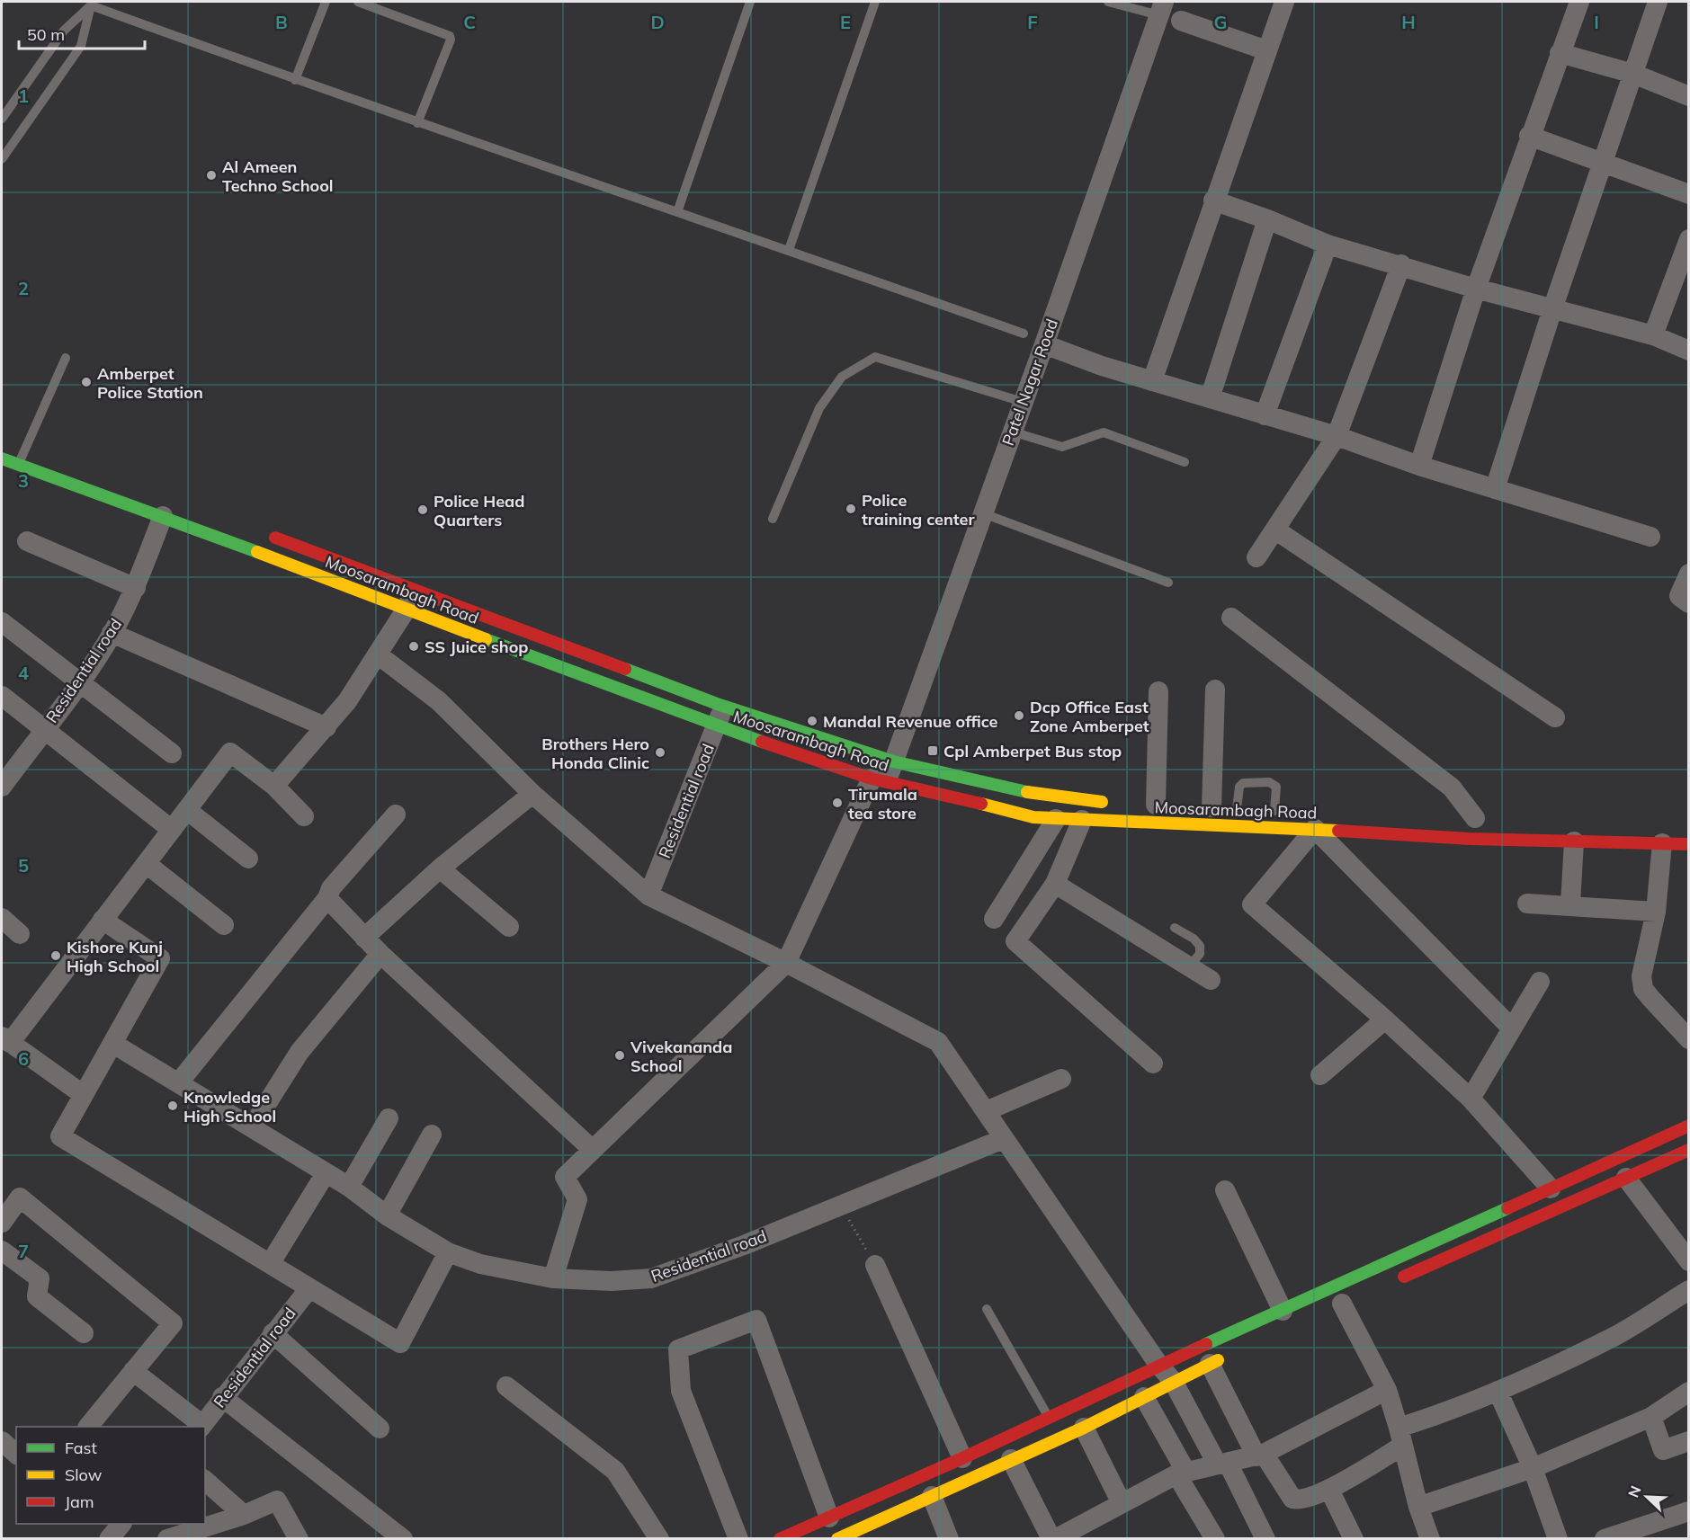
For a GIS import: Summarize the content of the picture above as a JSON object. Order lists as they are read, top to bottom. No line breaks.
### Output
{"streets":{"main road":["Moosarambagh Road"],"street":["Patel Nagar Road","Residential road"]},"crossings":[["Patel Nagar Road","Moosarambagh Road"],["Moosarambagh Road","Residential road"]],"places":{"other":["Al Ameen Techno School","Amberpet Police Station","Police training center","Police Head Quarters","SS Juice shop","Dcp Office East Zone Amberpet","Mandal Revenue office","Brothers Hero Honda Clinic","Tirumala tea store","Kishore Kunj High School","Vivekananda School","Knowledge High School"],"transit":["Cpl Amberpet Bus stop"]},"legend":["Fast","Slow","Jam"],"scale_bar":"50 m","north":"top left","grid":{"columns":["B","C","D","E","F","G","H","I"],"rows":["1","2","3","4","5","6","7"]}}
